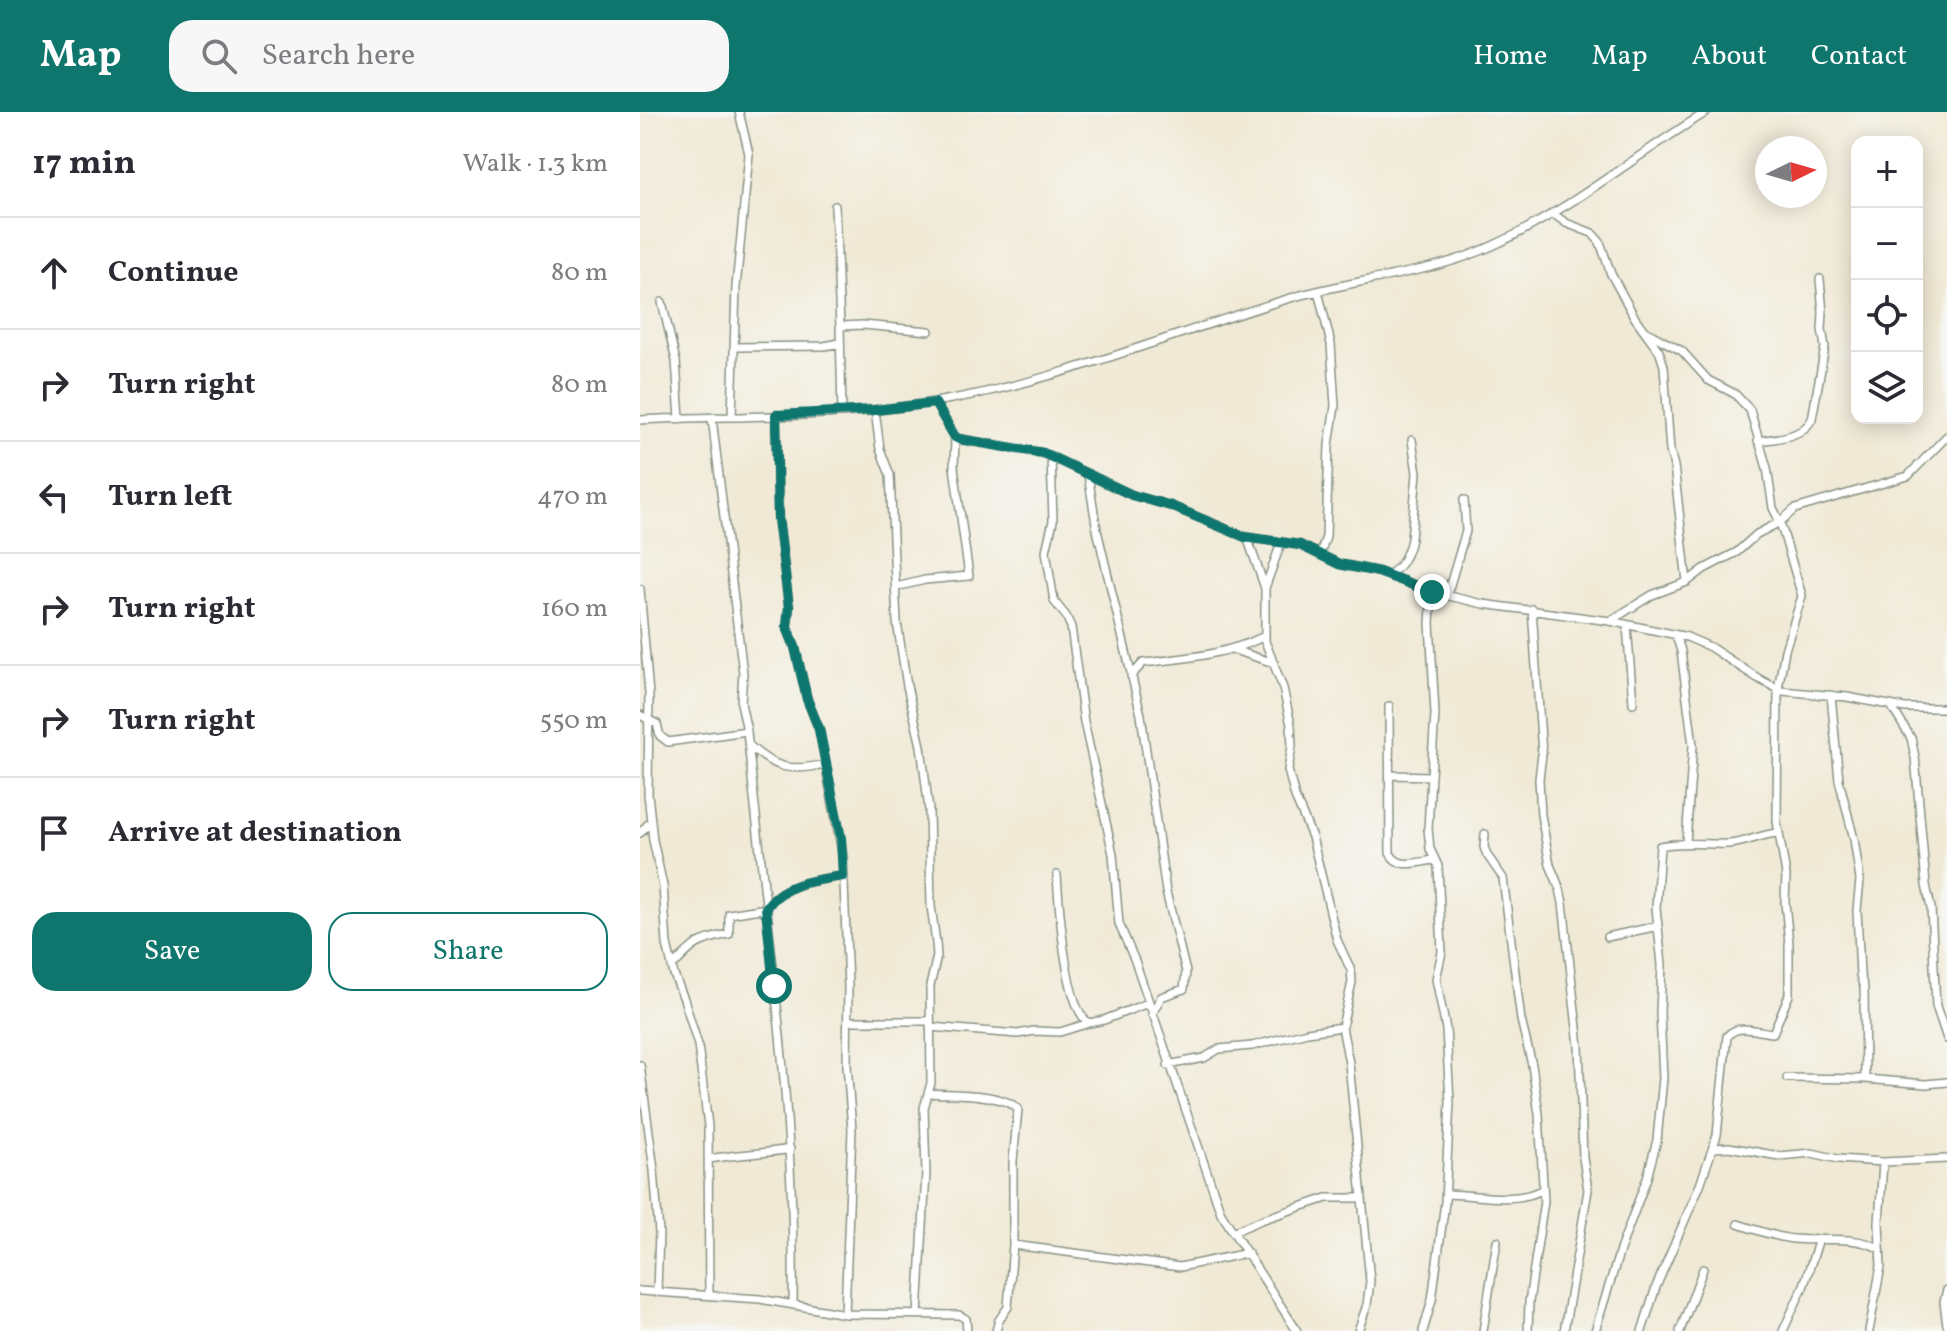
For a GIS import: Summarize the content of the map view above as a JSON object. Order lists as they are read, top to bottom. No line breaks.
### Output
{"north":"right","page":{"header":"Map","search":"Search here","nav":["Home","Map","About","Contact"],"heading":["17 min","Walk · 1.3 km"],"map_buttons":["+","−"],"list":[["Continue","80 m"],["Turn right","80 m"],["Turn left","470 m"],["Turn right","160 m"],["Turn right","550 m"],"Arrive at destination"],"buttons":["Save","Share"]}}
